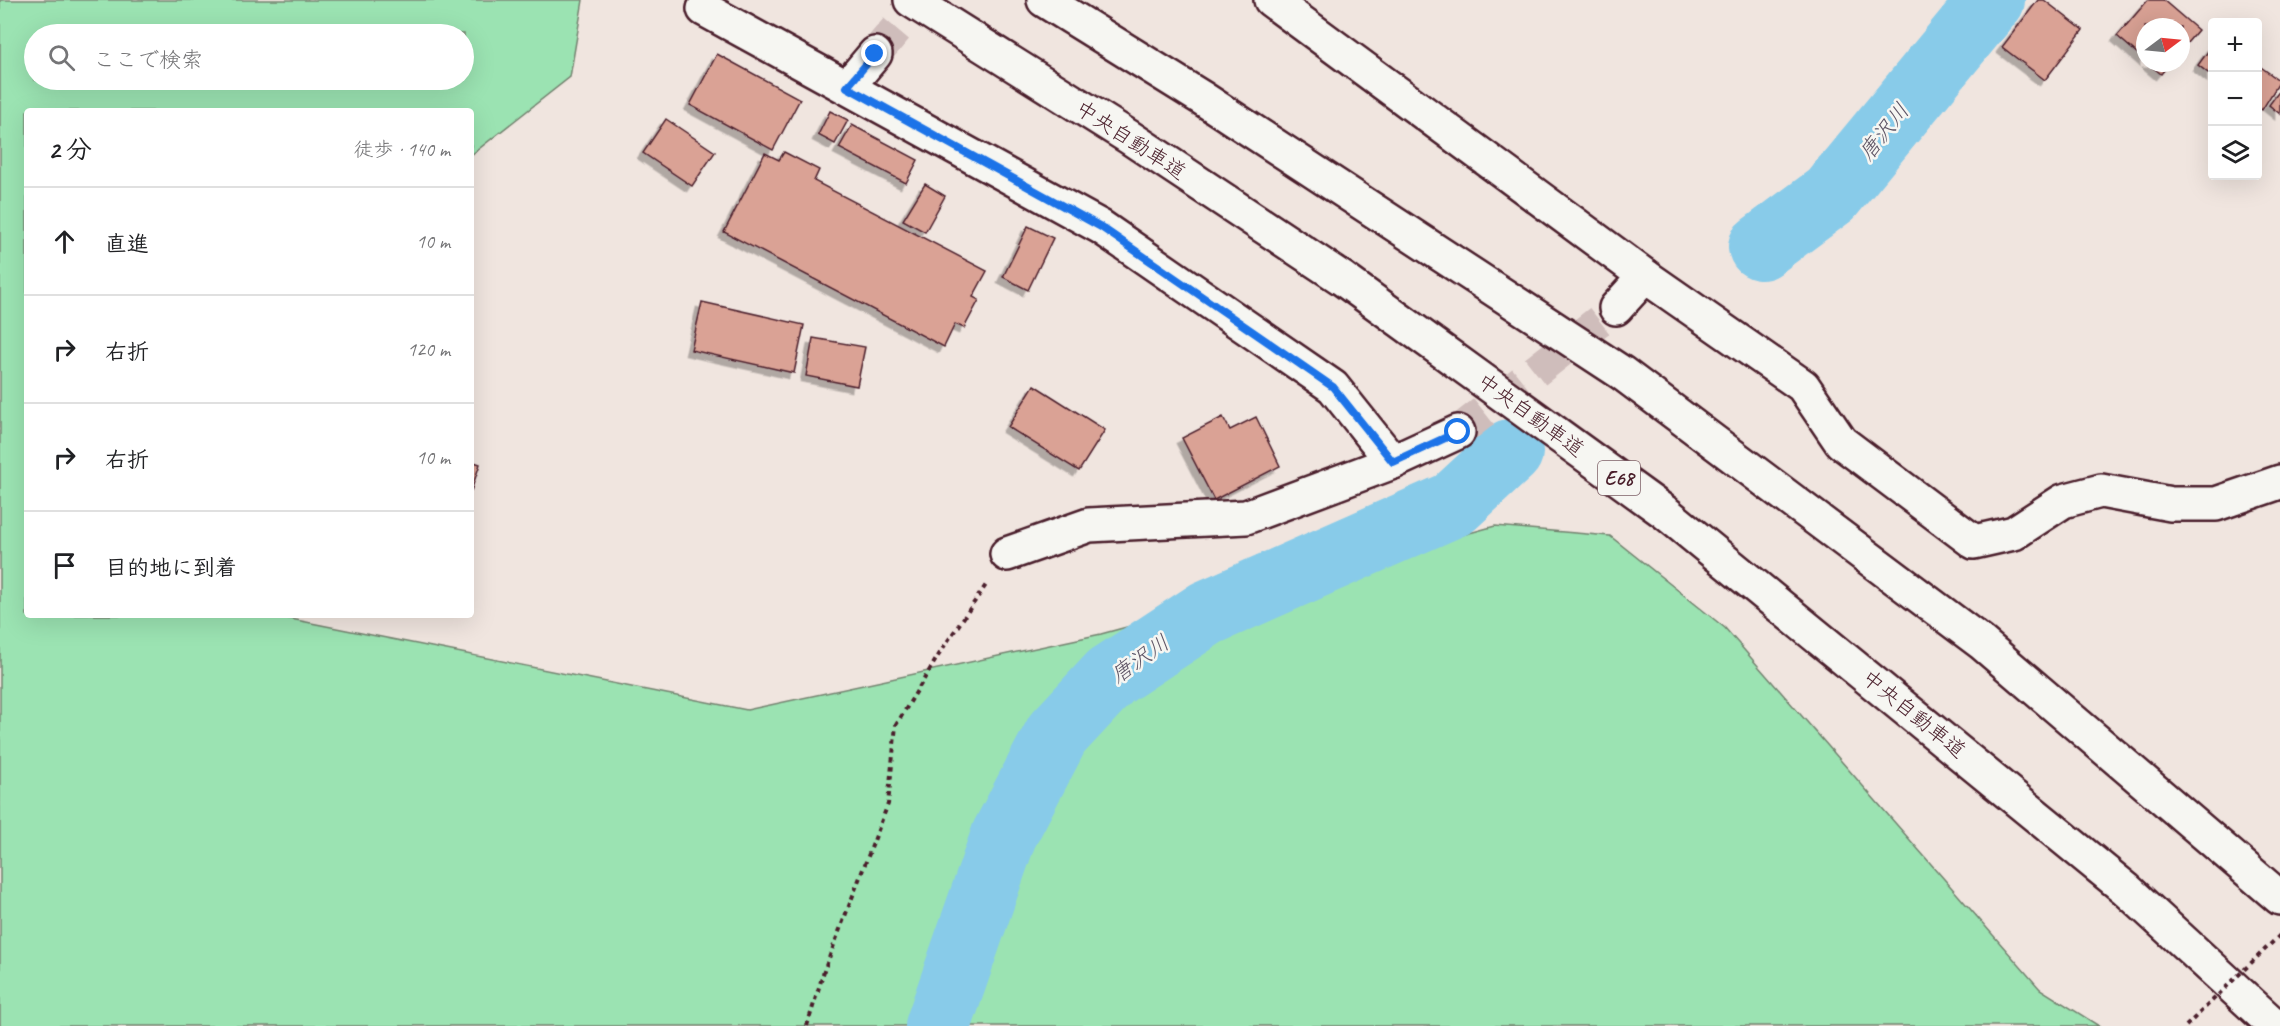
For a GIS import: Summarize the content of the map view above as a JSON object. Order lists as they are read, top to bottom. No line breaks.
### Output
{"streets":{"main road":["中央自動車道","E68"]},"water":["唐沢川"],"north":"right","page":{"map_buttons":["+","−"],"search":"ここで検索","heading":["2 分","徒歩 · 140 m"],"list":[["直進","10 m"],["右折","120 m"],["右折","10 m"],"目的地に到着"]}}
